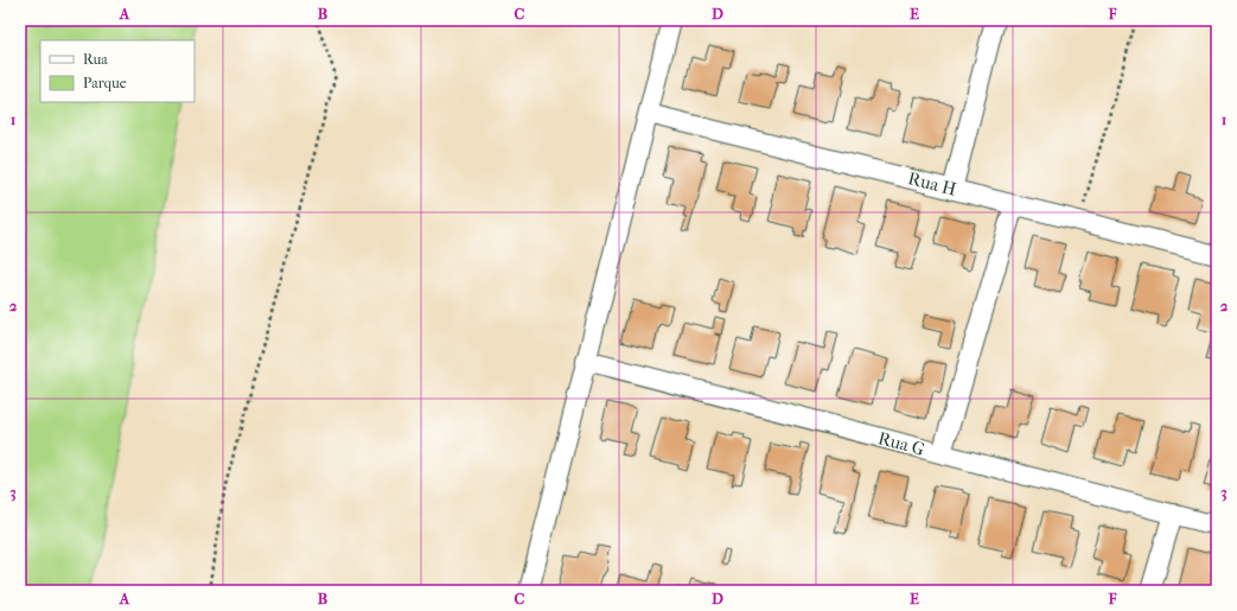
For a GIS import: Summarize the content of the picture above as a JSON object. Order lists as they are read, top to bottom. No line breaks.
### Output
{"streets":{"street":["Rua H","Rua G"]},"legend":["Rua","Parque"],"grid":{"columns":["A","B","C","D","E","F"],"rows":["1","2","3"]}}
